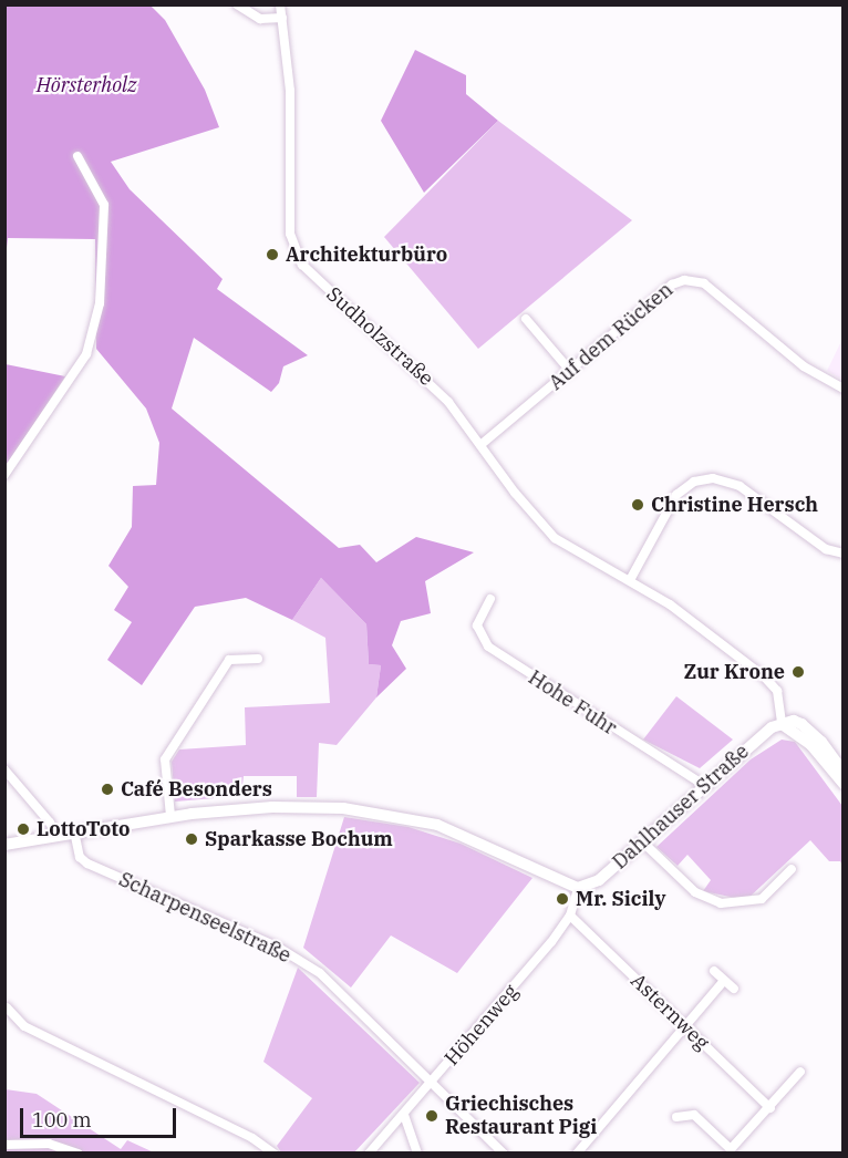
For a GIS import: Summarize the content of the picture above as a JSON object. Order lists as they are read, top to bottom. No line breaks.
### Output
{"streets":{"street":["Sudholzstraße","Auf dem Rücken","Hohe Fuhr","Dahlhauser Straße","Scharpenseelstraße","Asternweg","Höhenweg"]},"crossings":[["Sudholzstraße","Auf dem Rücken"],["Sudholzstraße","Dahlhauser Straße"],["Hohe Fuhr","Dahlhauser Straße"],["Dahlhauser Straße","Höhenweg"],["Scharpenseelstraße","Höhenweg"],["Asternweg","Höhenweg"]],"parks":["Hörsterholz"],"places":["Architekturbüro","Christine Hersch","Zur Krone","Café Besonders","LottoToto","Sparkasse Bochum","Mr. Sicily","Griechisches Restaurant Pigi"],"scale_bar":"100 m"}
